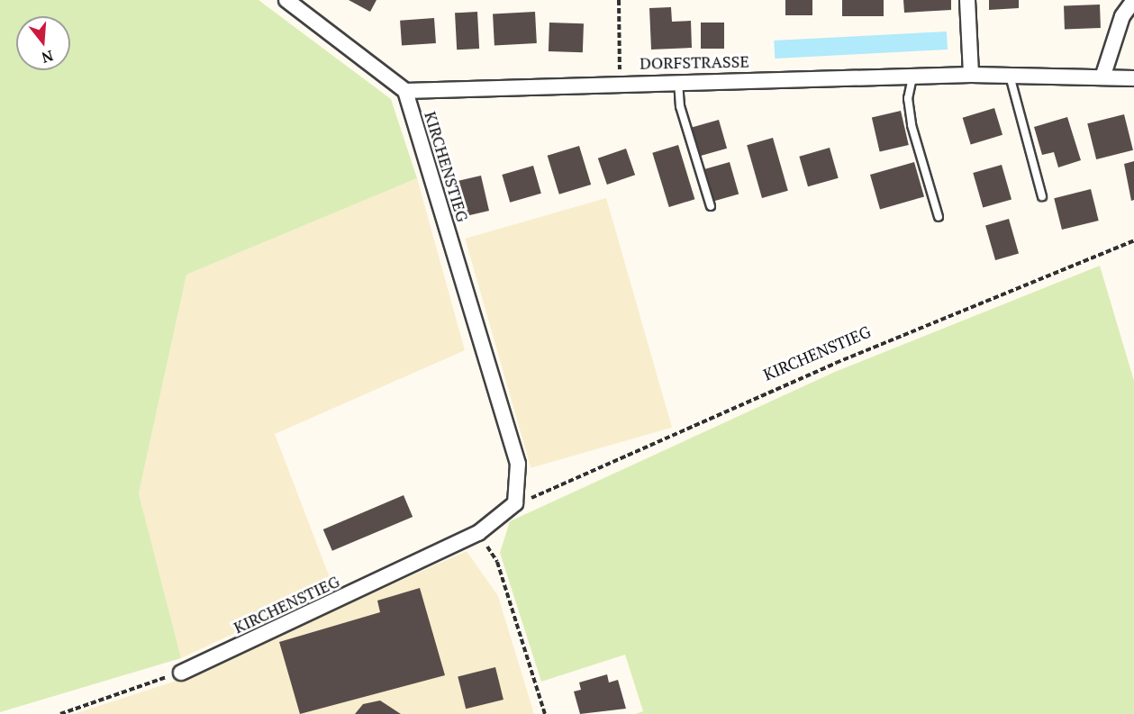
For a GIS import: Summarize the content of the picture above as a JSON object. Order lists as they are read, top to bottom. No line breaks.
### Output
{"streets":{"street":["DORFSTRASSE","KIRCHENSTIEG"]},"crossings":[["DORFSTRASSE","KIRCHENSTIEG"]],"north":"bottom"}
